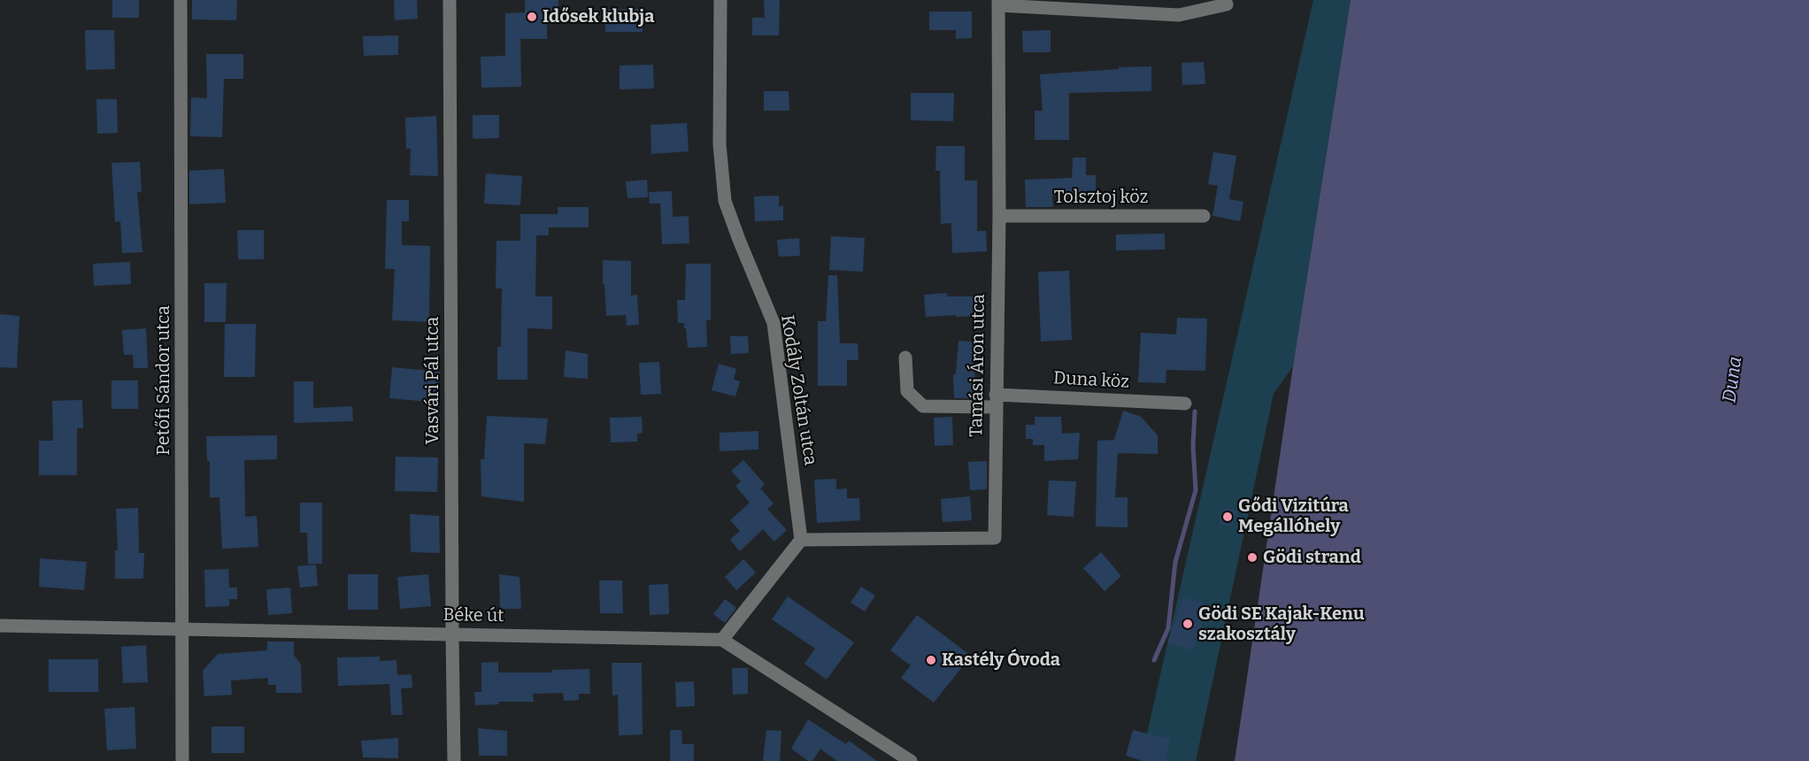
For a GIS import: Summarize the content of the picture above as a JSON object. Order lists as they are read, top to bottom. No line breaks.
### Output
{"streets":{"street":["Tolsztoj köz","Tamási Áron utca","Petőfi Sándor utca","Vasvári Pál utca","Duna köz","Kodály Zoltán utca","Béke út"]},"crossings":[["Tolsztoj köz","Tamási Áron utca"],["Tamási Áron utca","Duna köz"],["Tamási Áron utca","Kodály Zoltán utca"],["Petőfi Sándor utca","Béke út"],["Vasvári Pál utca","Béke út"]],"water":["Duna"],"places":["Idősek klubja","Gődi Vizitúra Megállóhely","Gödi strand","Gödi SE Kajak-Kenu szakosztály","Kastély Óvoda"]}
